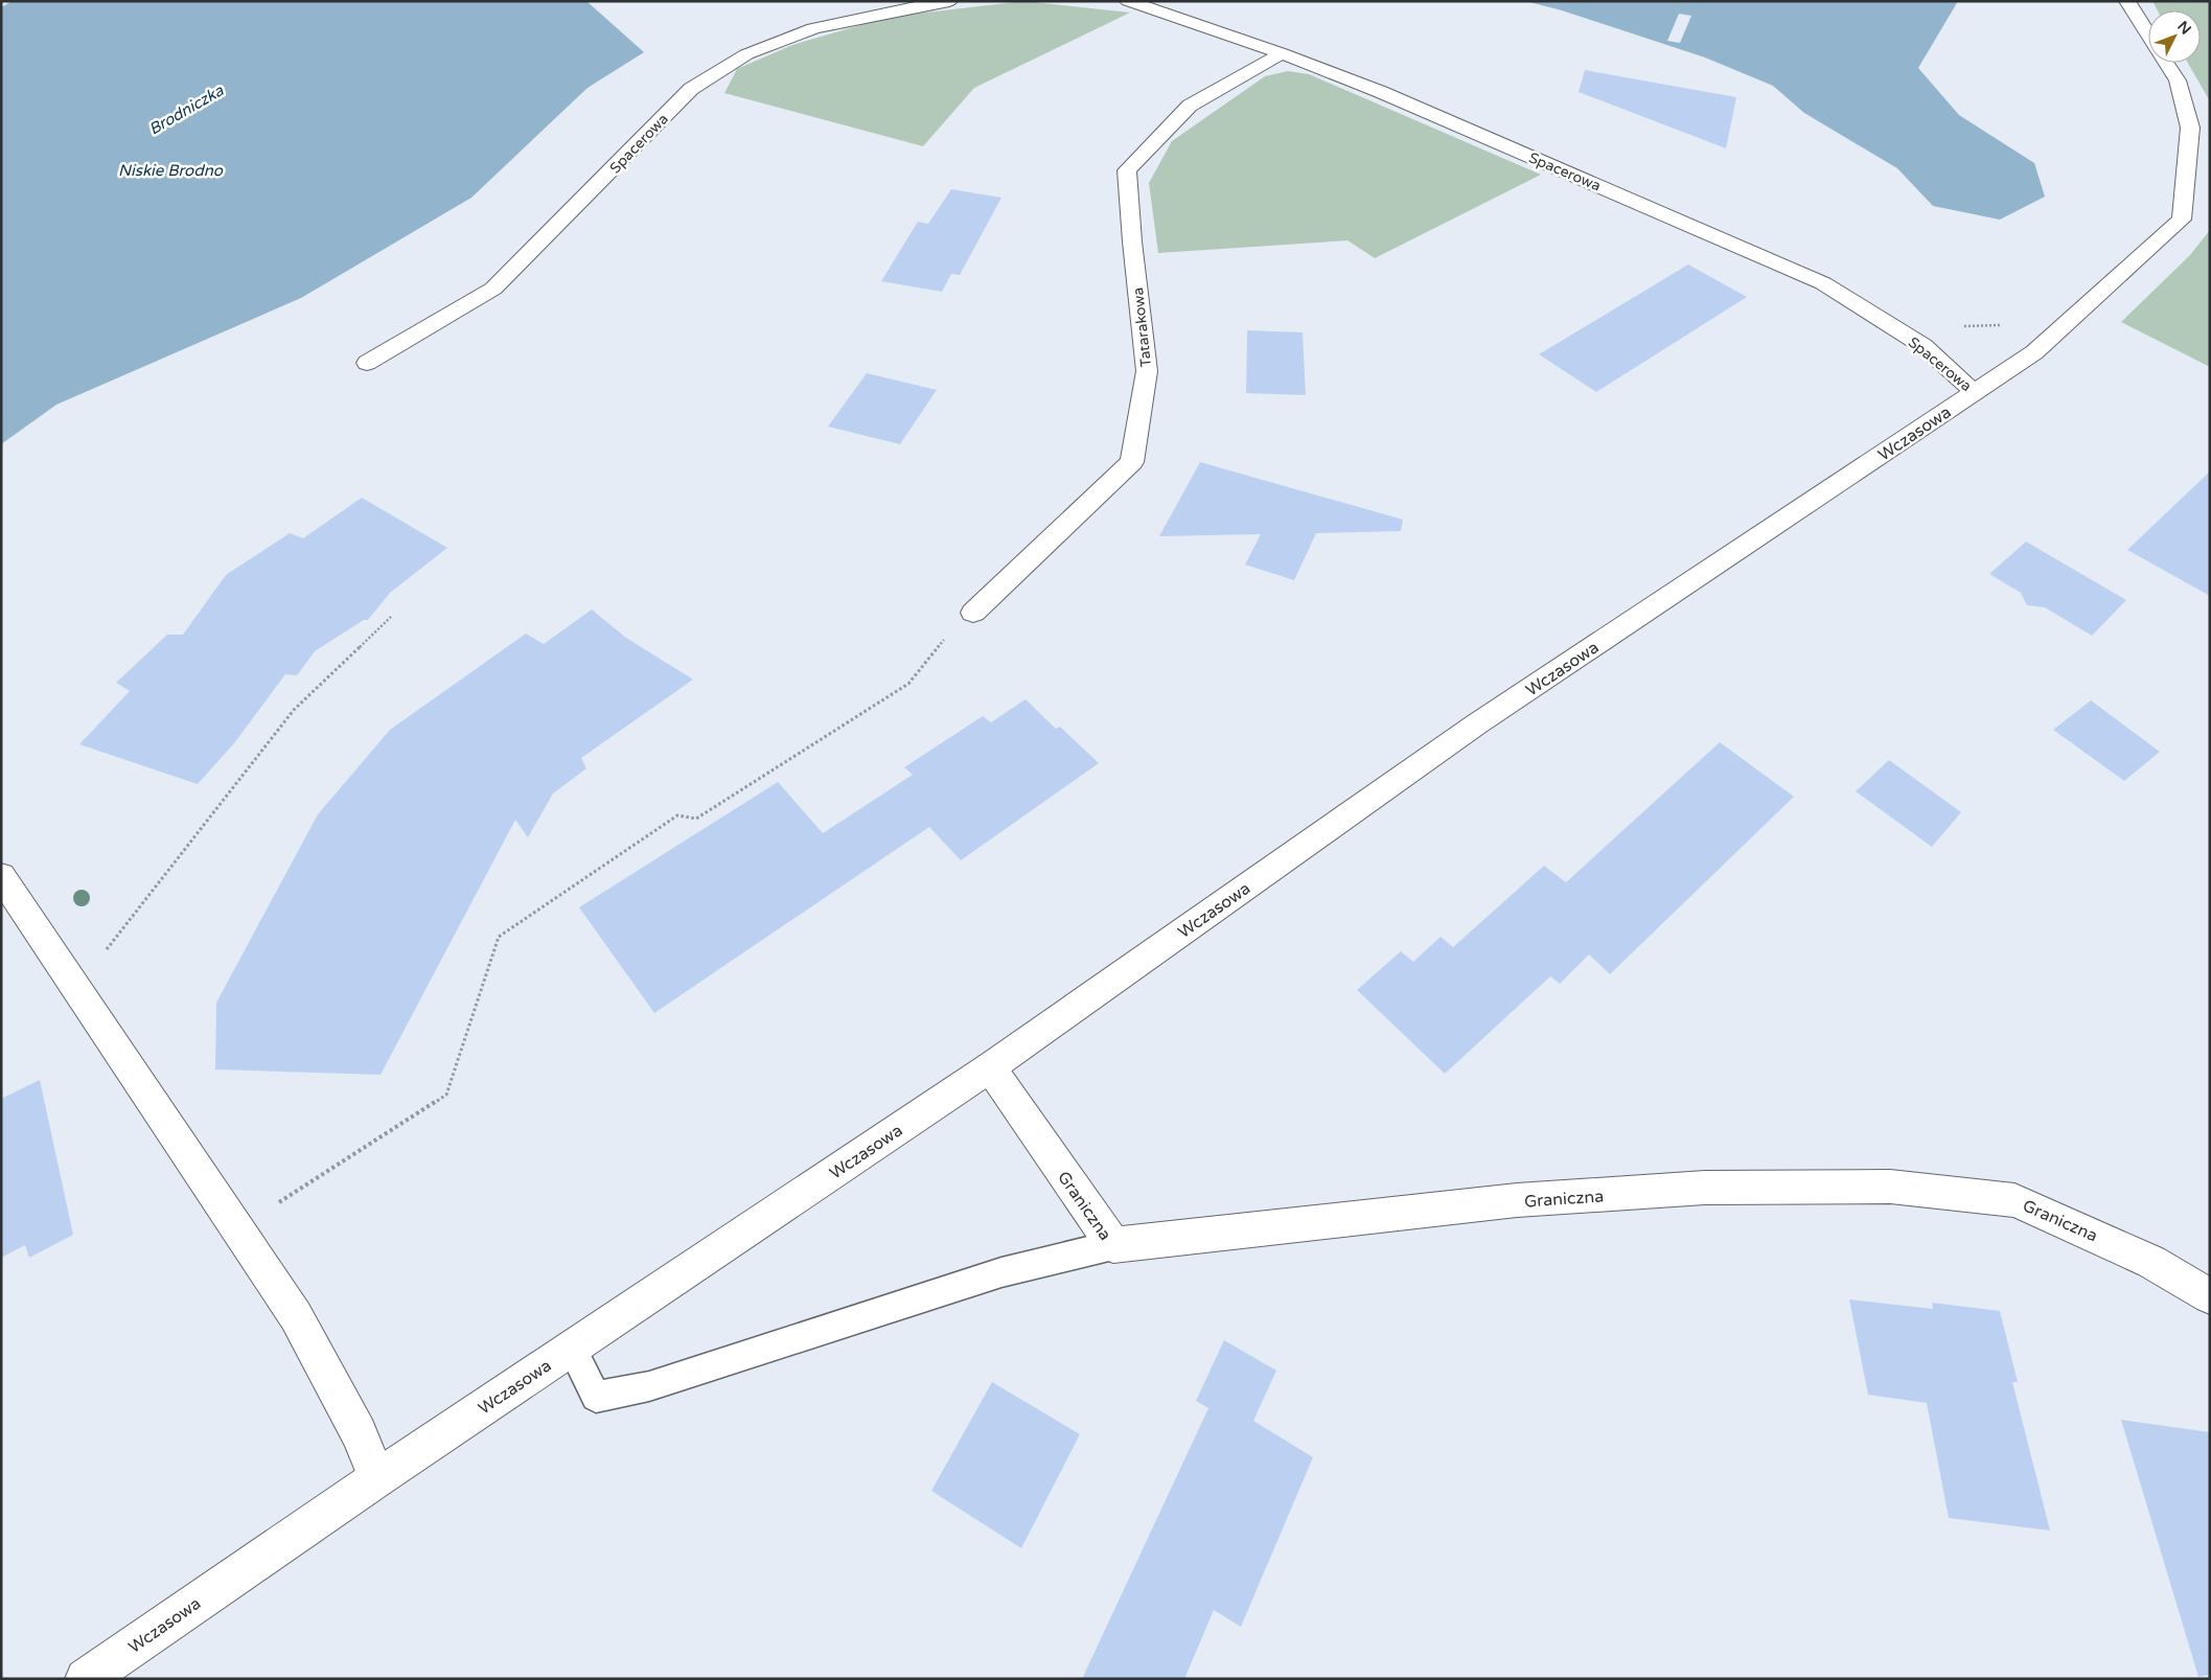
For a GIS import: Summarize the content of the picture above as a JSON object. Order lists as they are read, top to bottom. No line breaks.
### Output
{"streets":{"street":["Spacerowa","Tatarakowa","Wczasowa","Graniczna"]},"crossings":[["Spacerowa","Tatarakowa"],["Spacerowa","Wczasowa"],["Wczasowa","Graniczna"]],"water":["Brodniczka","Niskie Brodno"],"north":"top right"}
